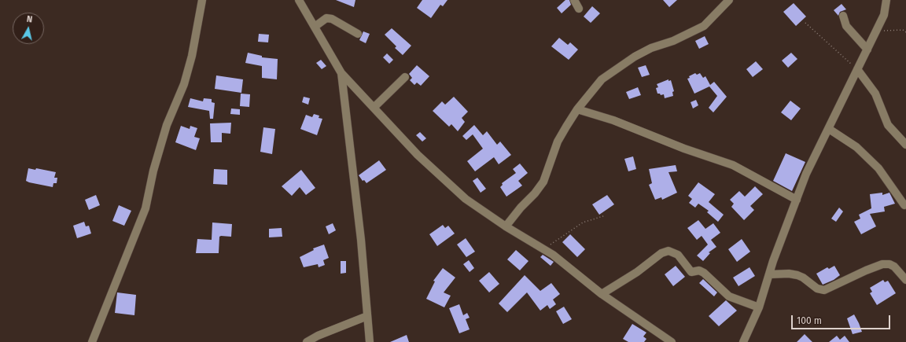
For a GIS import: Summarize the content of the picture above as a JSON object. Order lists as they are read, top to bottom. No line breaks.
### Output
{"scale_bar":"100 m","north":"top"}
